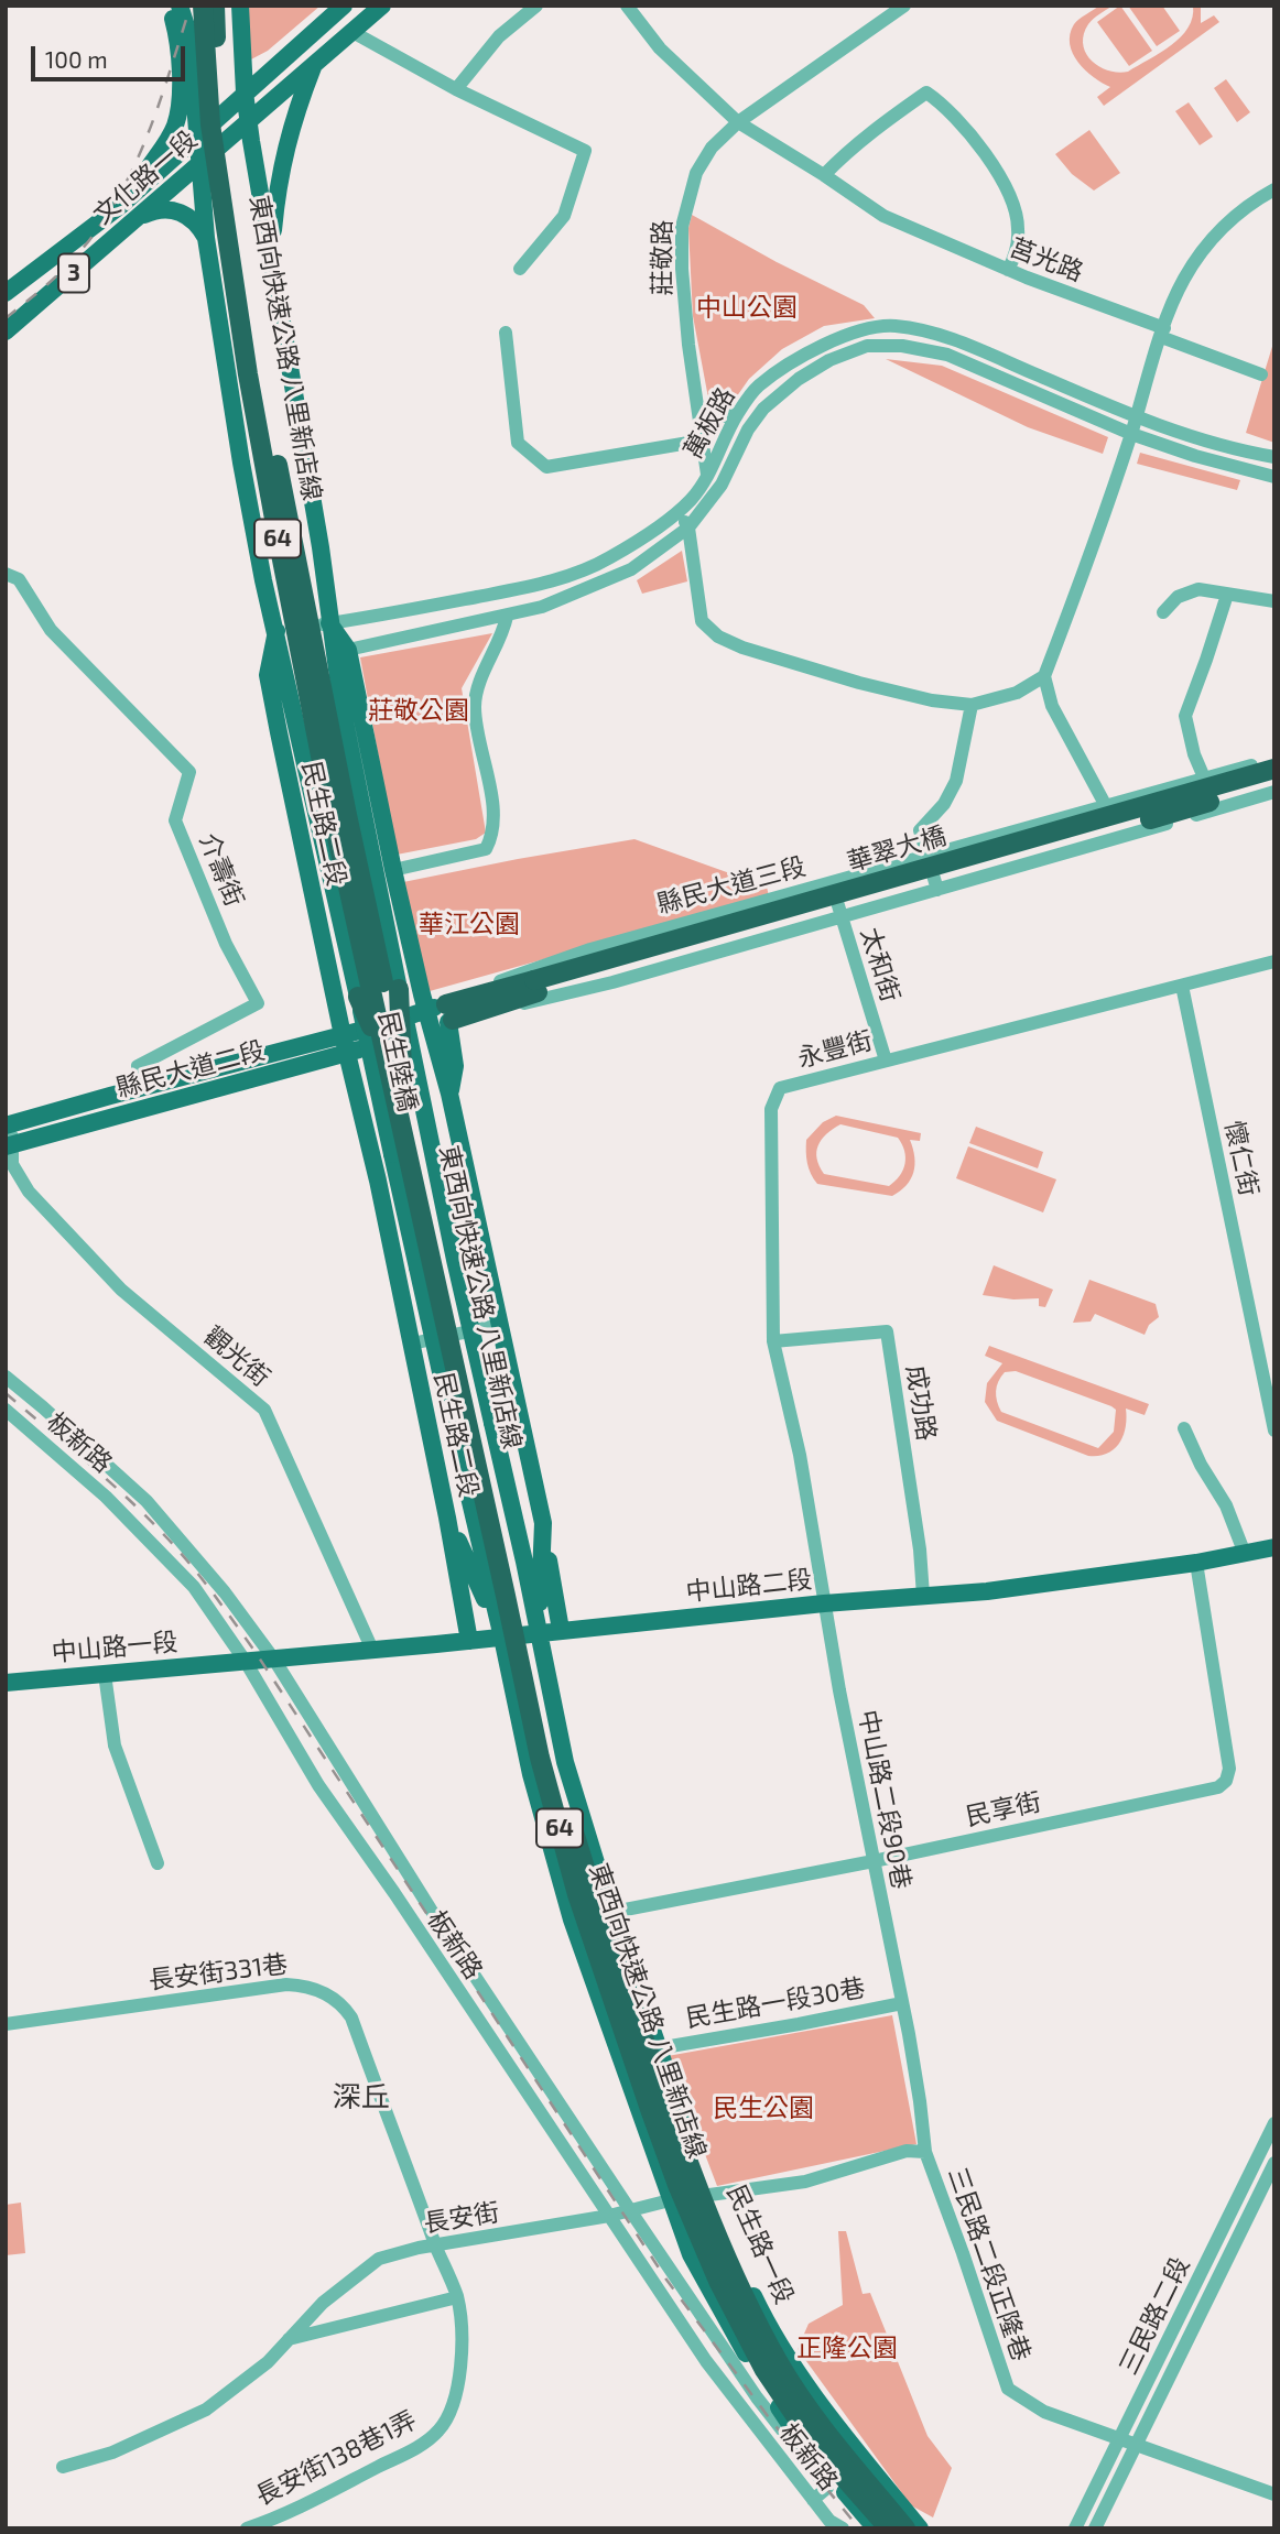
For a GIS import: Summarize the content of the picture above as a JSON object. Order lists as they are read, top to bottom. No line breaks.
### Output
{"streets":{"highway":["東西向快速公路 八里新店線","64","華翠大橋"],"main road":["文化路一段","3","民生路二段","縣民大道三段","民生陸橋","縣民大道二段","中山路二段","中山路一段","民生路一段"],"street":["莊敬路","莒光路","萬板路","介壽街","太和街","永豐街","懷仁街","觀光街","成功路","板新路","中山路二段90巷","民享街","長安街331巷","民生路一段30巷","長安街","三民路二段正隆巷","三民路二段","長安街138巷1弄"]},"crossings":[["文化路一段","3"],["文化路一段","民生路二段"],["莊敬路","莒光路"],["莊敬路","萬板路"],["萬板路","民生路二段"],["萬板路","民生陸橋"],["民生路二段","民生陸橋"],["民生路二段","縣民大道二段"],["民生路二段","中山路二段"],["介壽街","縣民大道二段"],["縣民大道三段","太和街"],["縣民大道三段","縣民大道二段"],["太和街","永豐街"],["永豐街","懷仁街"],["永豐街","成功路"],["永豐街","中山路二段"],["永豐街","中山路二段90巷"],["民生陸橋","中山路二段"],["民生陸橋","民生路一段"],["縣民大道二段","觀光街"],["觀光街","中山路二段"],["成功路","中山路二段"],["板新路","中山路二段"],["板新路","中山路一段"],["板新路","長安街"],["中山路二段","中山路一段"],["中山路二段","中山路二段90巷"],["中山路二段","民享街"],["中山路二段","民生路一段"],["中山路二段90巷","民享街"],["中山路二段90巷","民生路一段30巷"],["中山路二段90巷","三民路二段正隆巷"],["民享街","民生路一段"],["長安街331巷","長安街"],["長安街331巷","長安街138巷1弄"],["民生路一段30巷","民生路一段"],["民生路一段30巷","三民路二段正隆巷"],["長安街","三民路二段正隆巷"],["長安街","長安街138巷1弄"],["民生路一段","三民路二段正隆巷"],["三民路二段正隆巷","三民路二段"]],"districts":["深丘"],"parks":["中山公園","莊敬公園","華江公園","民生公園","正隆公園"],"scale_bar":"100 m"}
